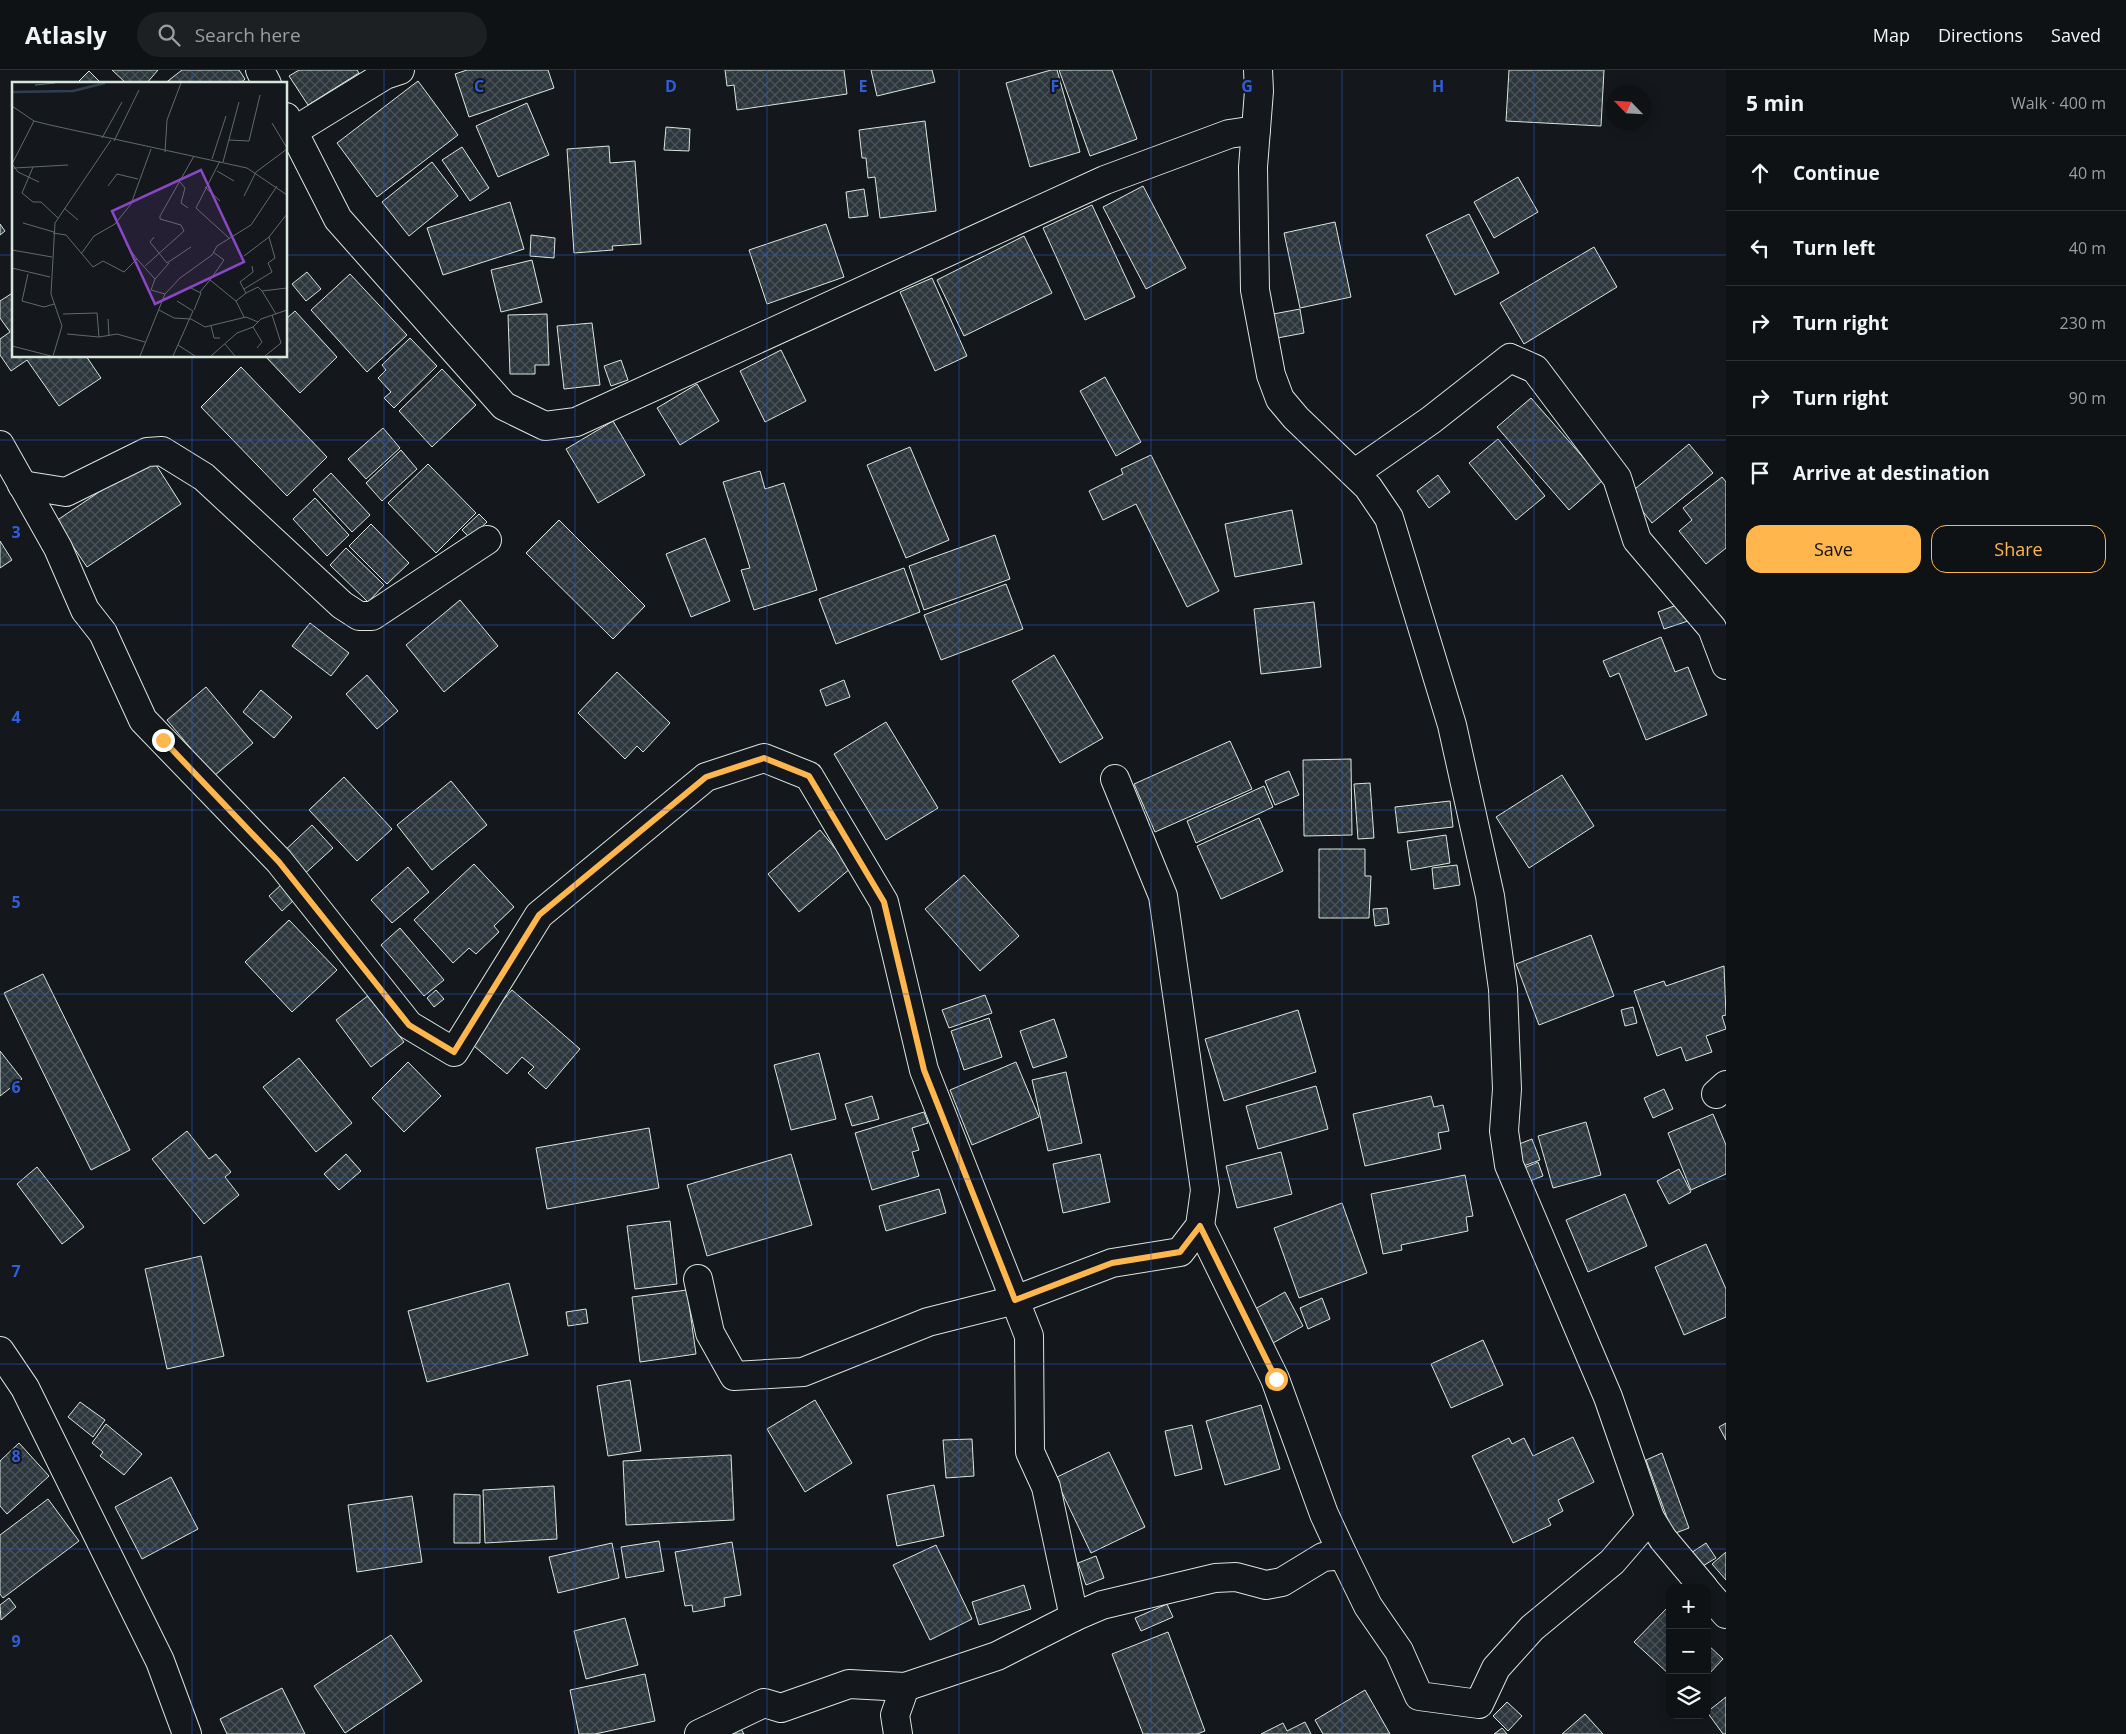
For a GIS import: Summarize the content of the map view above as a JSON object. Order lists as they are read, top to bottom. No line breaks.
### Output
{"north":"top left","page":{"header":"Atlasly","search":"Search here","nav":["Map","Directions","Saved"],"heading":["5 min","Walk · 400 m"],"list":[["Continue","40 m"],["Turn left","40 m"],["Turn right","230 m"],["Turn right","90 m"],"Arrive at destination"],"buttons":["Save","Share"],"map_buttons":["+","−"]},"grid":{"columns":["C","D","E","F","G","H"],"rows":["3","4","5","6","7","8","9"]}}
